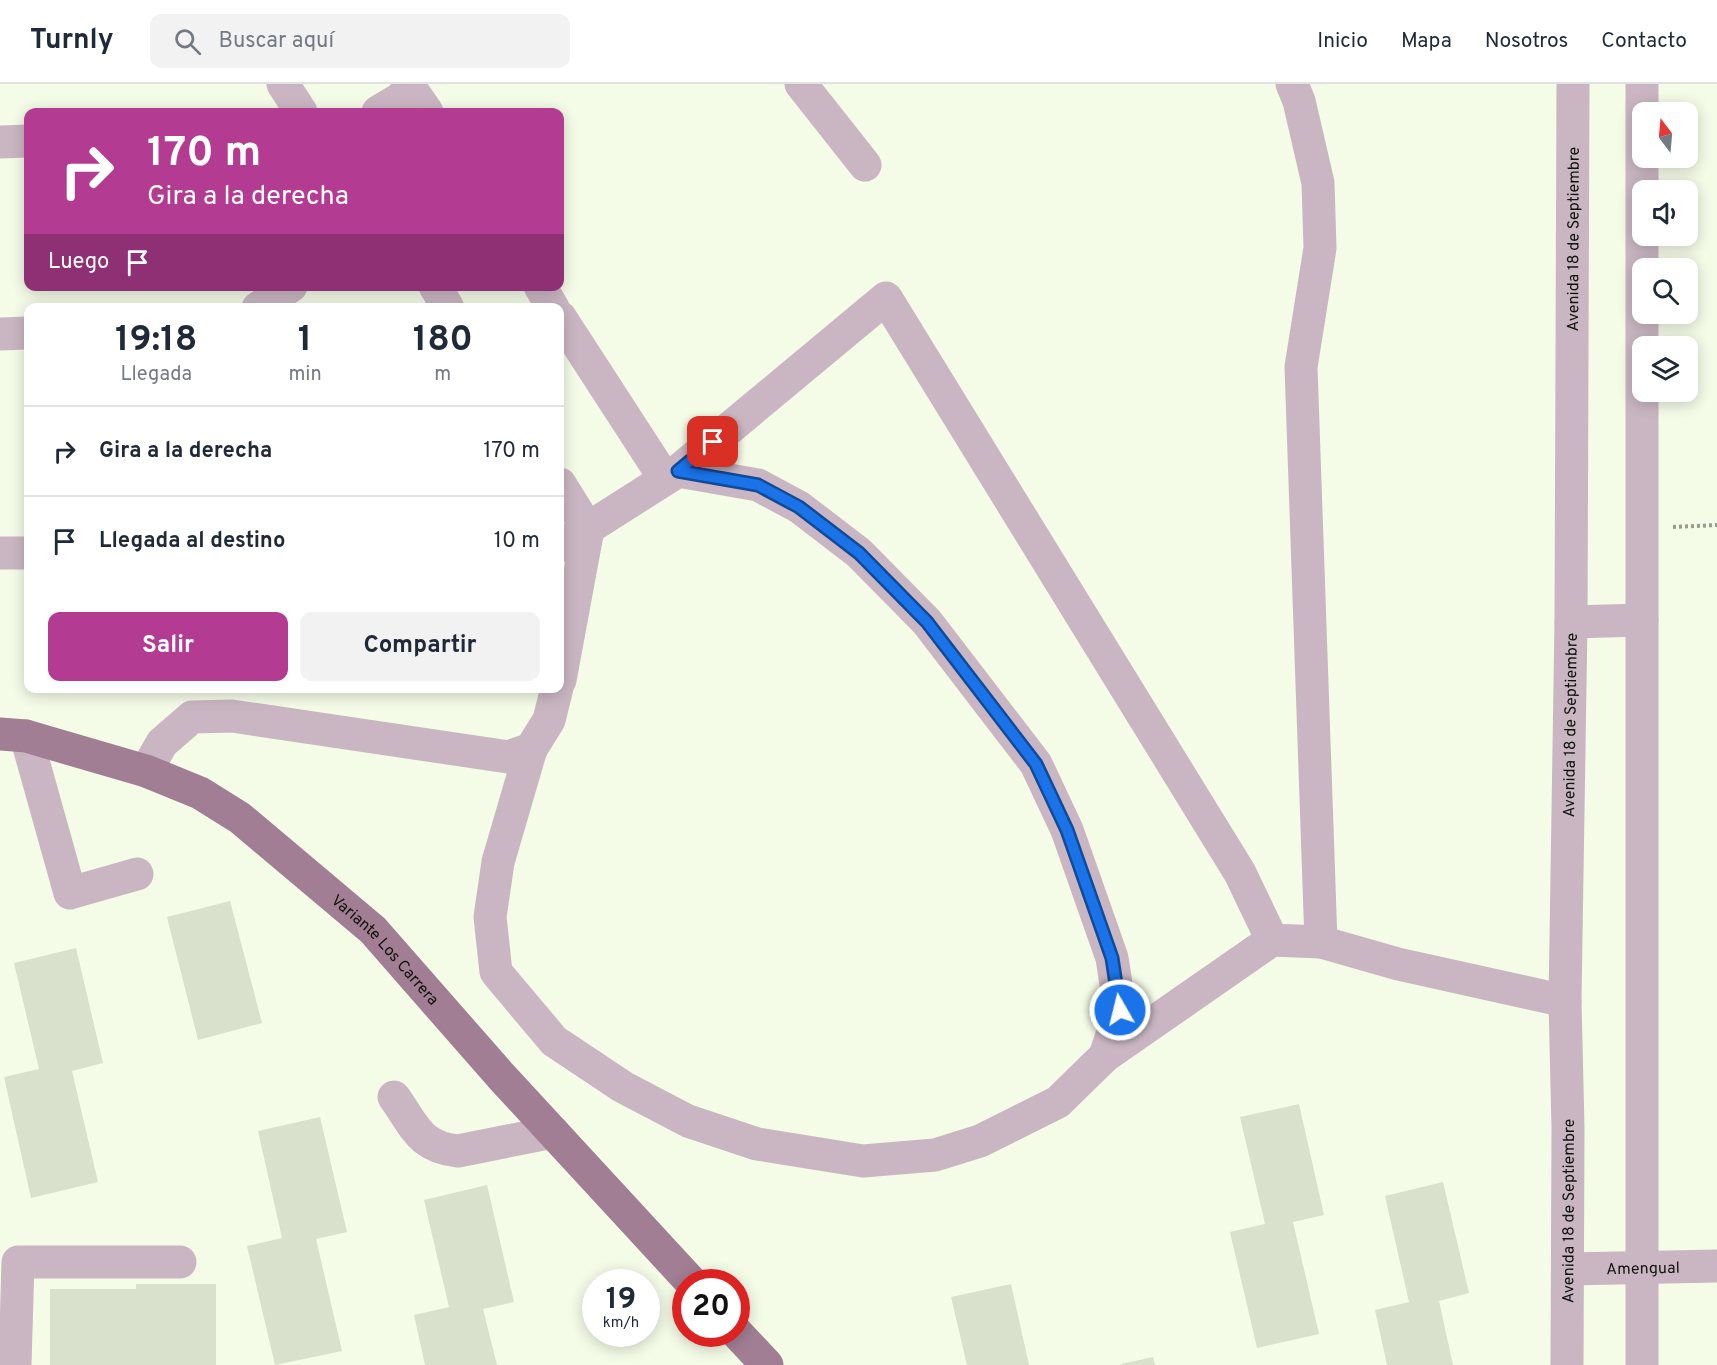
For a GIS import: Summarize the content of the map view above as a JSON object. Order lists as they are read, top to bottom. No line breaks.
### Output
{"streets":{"main road":["Variante Los Carrera"],"street":["Avenida 18 de Septiembre","Amengual"]},"crossings":[["Avenida 18 de Septiembre","Amengual"]],"north":"top","page":{"header":"Turnly","search":"Buscar aquí","nav":["Inicio","Mapa","Nosotros","Contacto"],"turn":["170 m","Gira a la derecha"],"then":"Luego","eta":["19:18","Llegada","1","min","180","m"],"list":[{"name":"Gira a la derecha","value":"170 m"},{"name":"Llegada al destino","value":"10 m"}],"buttons":["Salir","Compartir"],"speed":"19 km/h","limit":"20"}}
